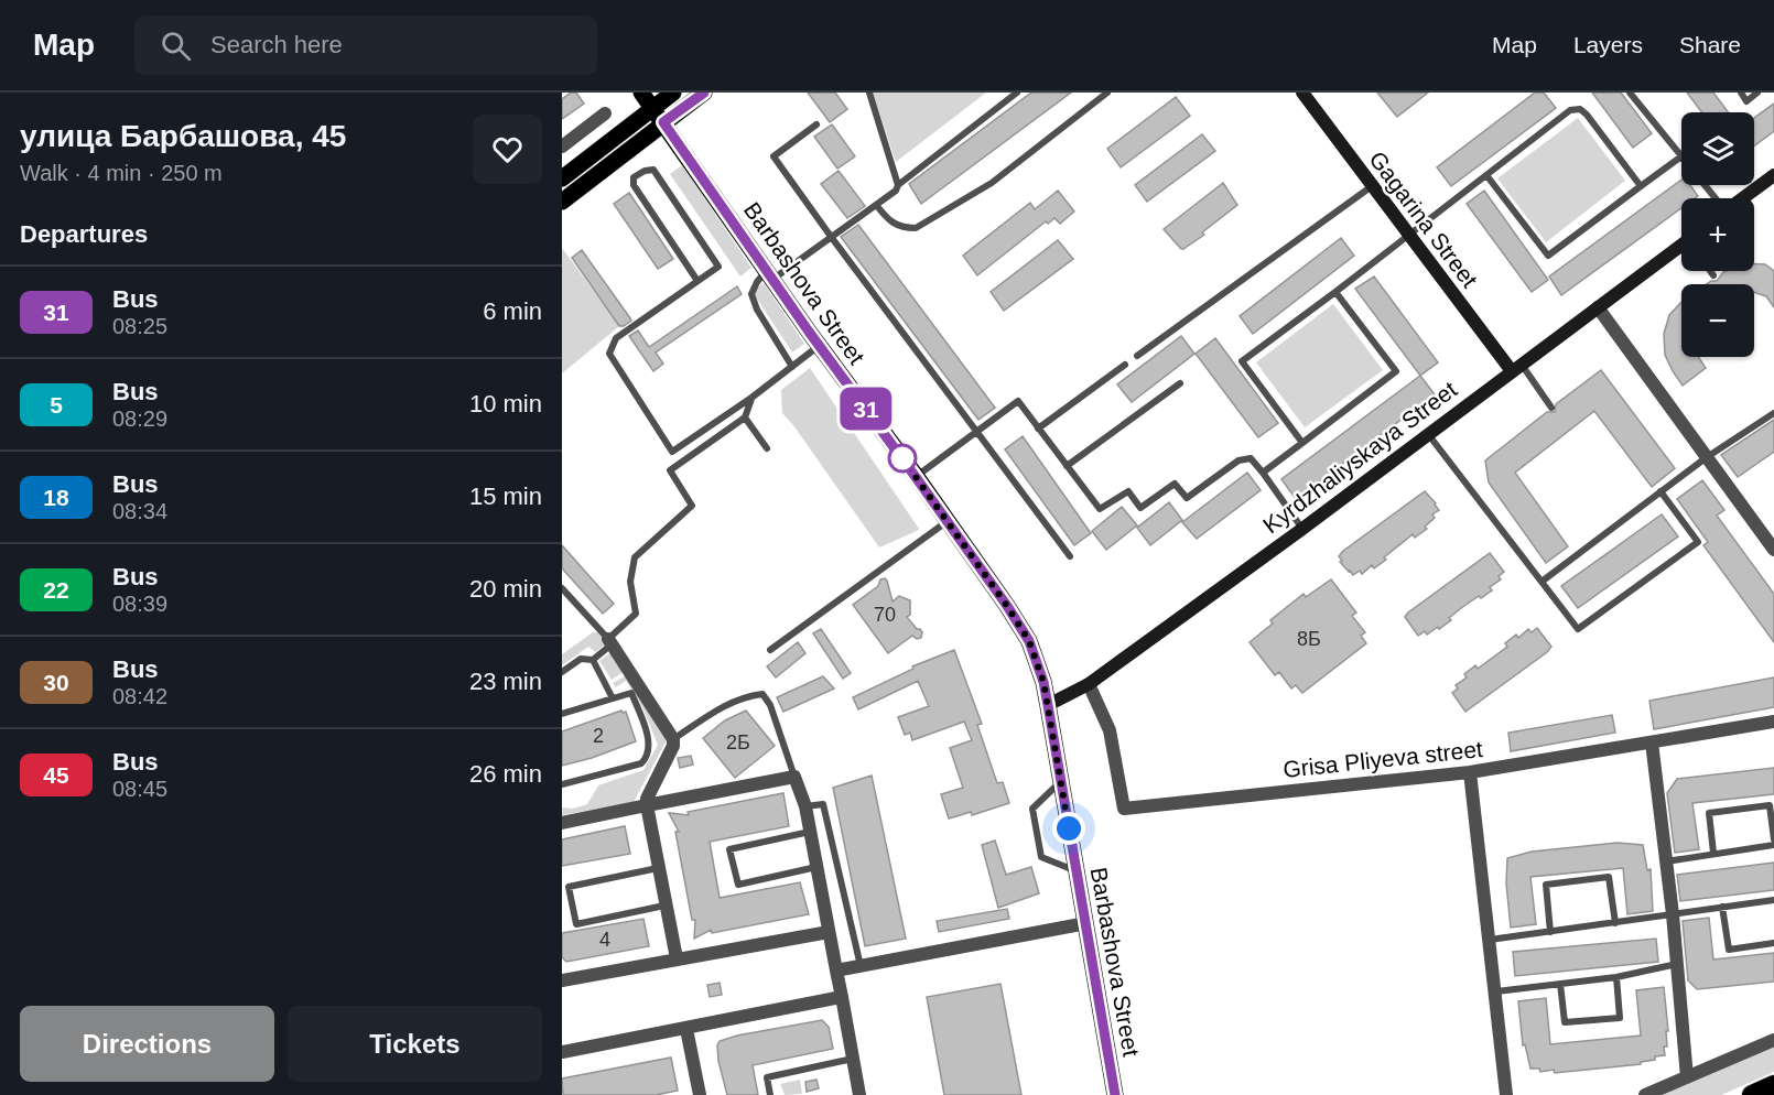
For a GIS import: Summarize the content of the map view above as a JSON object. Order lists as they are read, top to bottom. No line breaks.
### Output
{"streets":{"main road":["Barbashova Street"],"street":["Gagarina Street","Kyrdzhaliyskaya Street","Grisa Pliyeva street"]},"crossings":[["Gagarina Street","Kyrdzhaliyskaya Street"],["Barbashova Street","Kyrdzhaliyskaya Street"],["Kyrdzhaliyskaya Street","Grisa Pliyeva street"]],"lines":["bus line 31"],"house_numbers":["70","8Б","2","2Б","4"],"page":{"header":"Map","search":"Search here","nav":["Map","Layers","Share"],"heading":[["улица Барбашова, 45","Walk · 4 min · 250 m"],"Departures"],"on_map":"31","map_buttons":["+","−"],"list":[{"mark":"31","name":"Bus","note":"08:25","value":"6 min"},{"mark":"5","name":"Bus","note":"08:29","value":"10 min"},{"mark":"18","name":"Bus","note":"08:34","value":"15 min"},{"mark":"22","name":"Bus","note":"08:39","value":"20 min"},{"mark":"30","name":"Bus","note":"08:42","value":"23 min"},{"mark":"45","name":"Bus","note":"08:45","value":"26 min"}],"buttons":["Directions","Tickets"]}}
